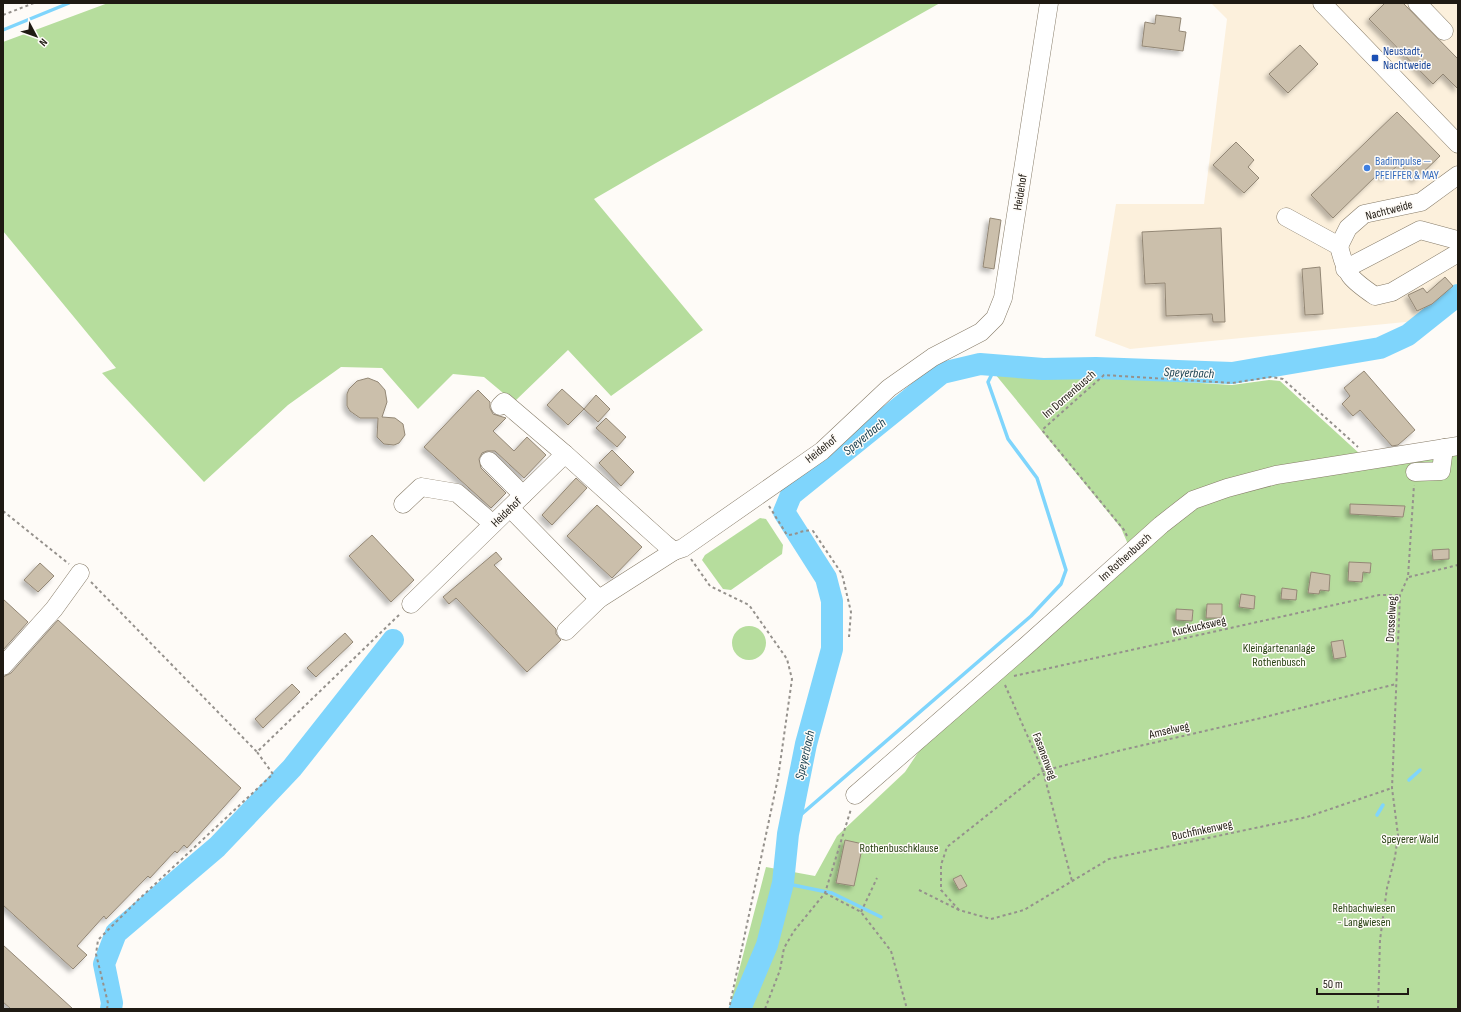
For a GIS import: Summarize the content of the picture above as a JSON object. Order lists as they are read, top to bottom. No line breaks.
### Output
{"streets":{"street":["Heidehof","Nachtweide","Im Rothenbusch"],"path":["Im Dornenbusch","Drosselweg","Kuckucksweg","Amselweg","Fasanenweg","Buchfinkenweg"]},"crossings":[["Im Dornenbusch","Im Rothenbusch"],["Drosselweg","Kuckucksweg"],["Drosselweg","Amselweg"],["Drosselweg","Buchfinkenweg"],["Amselweg","Fasanenweg"],["Amselweg","Buchfinkenweg"],["Fasanenweg","Buchfinkenweg"]],"water":["Speyerbach"],"parks":["Kleingartenanlage Rothenbusch","Speyerer Wald","Rothenbuschklause","Rehbachwiesen - Langwiesen"],"places":{"transit":["Neustadt, Nachtweide"],"other":["Badimpulse — PFEIFFER & MAY"]},"scale_bar":"50 m","north":"bottom right"}
